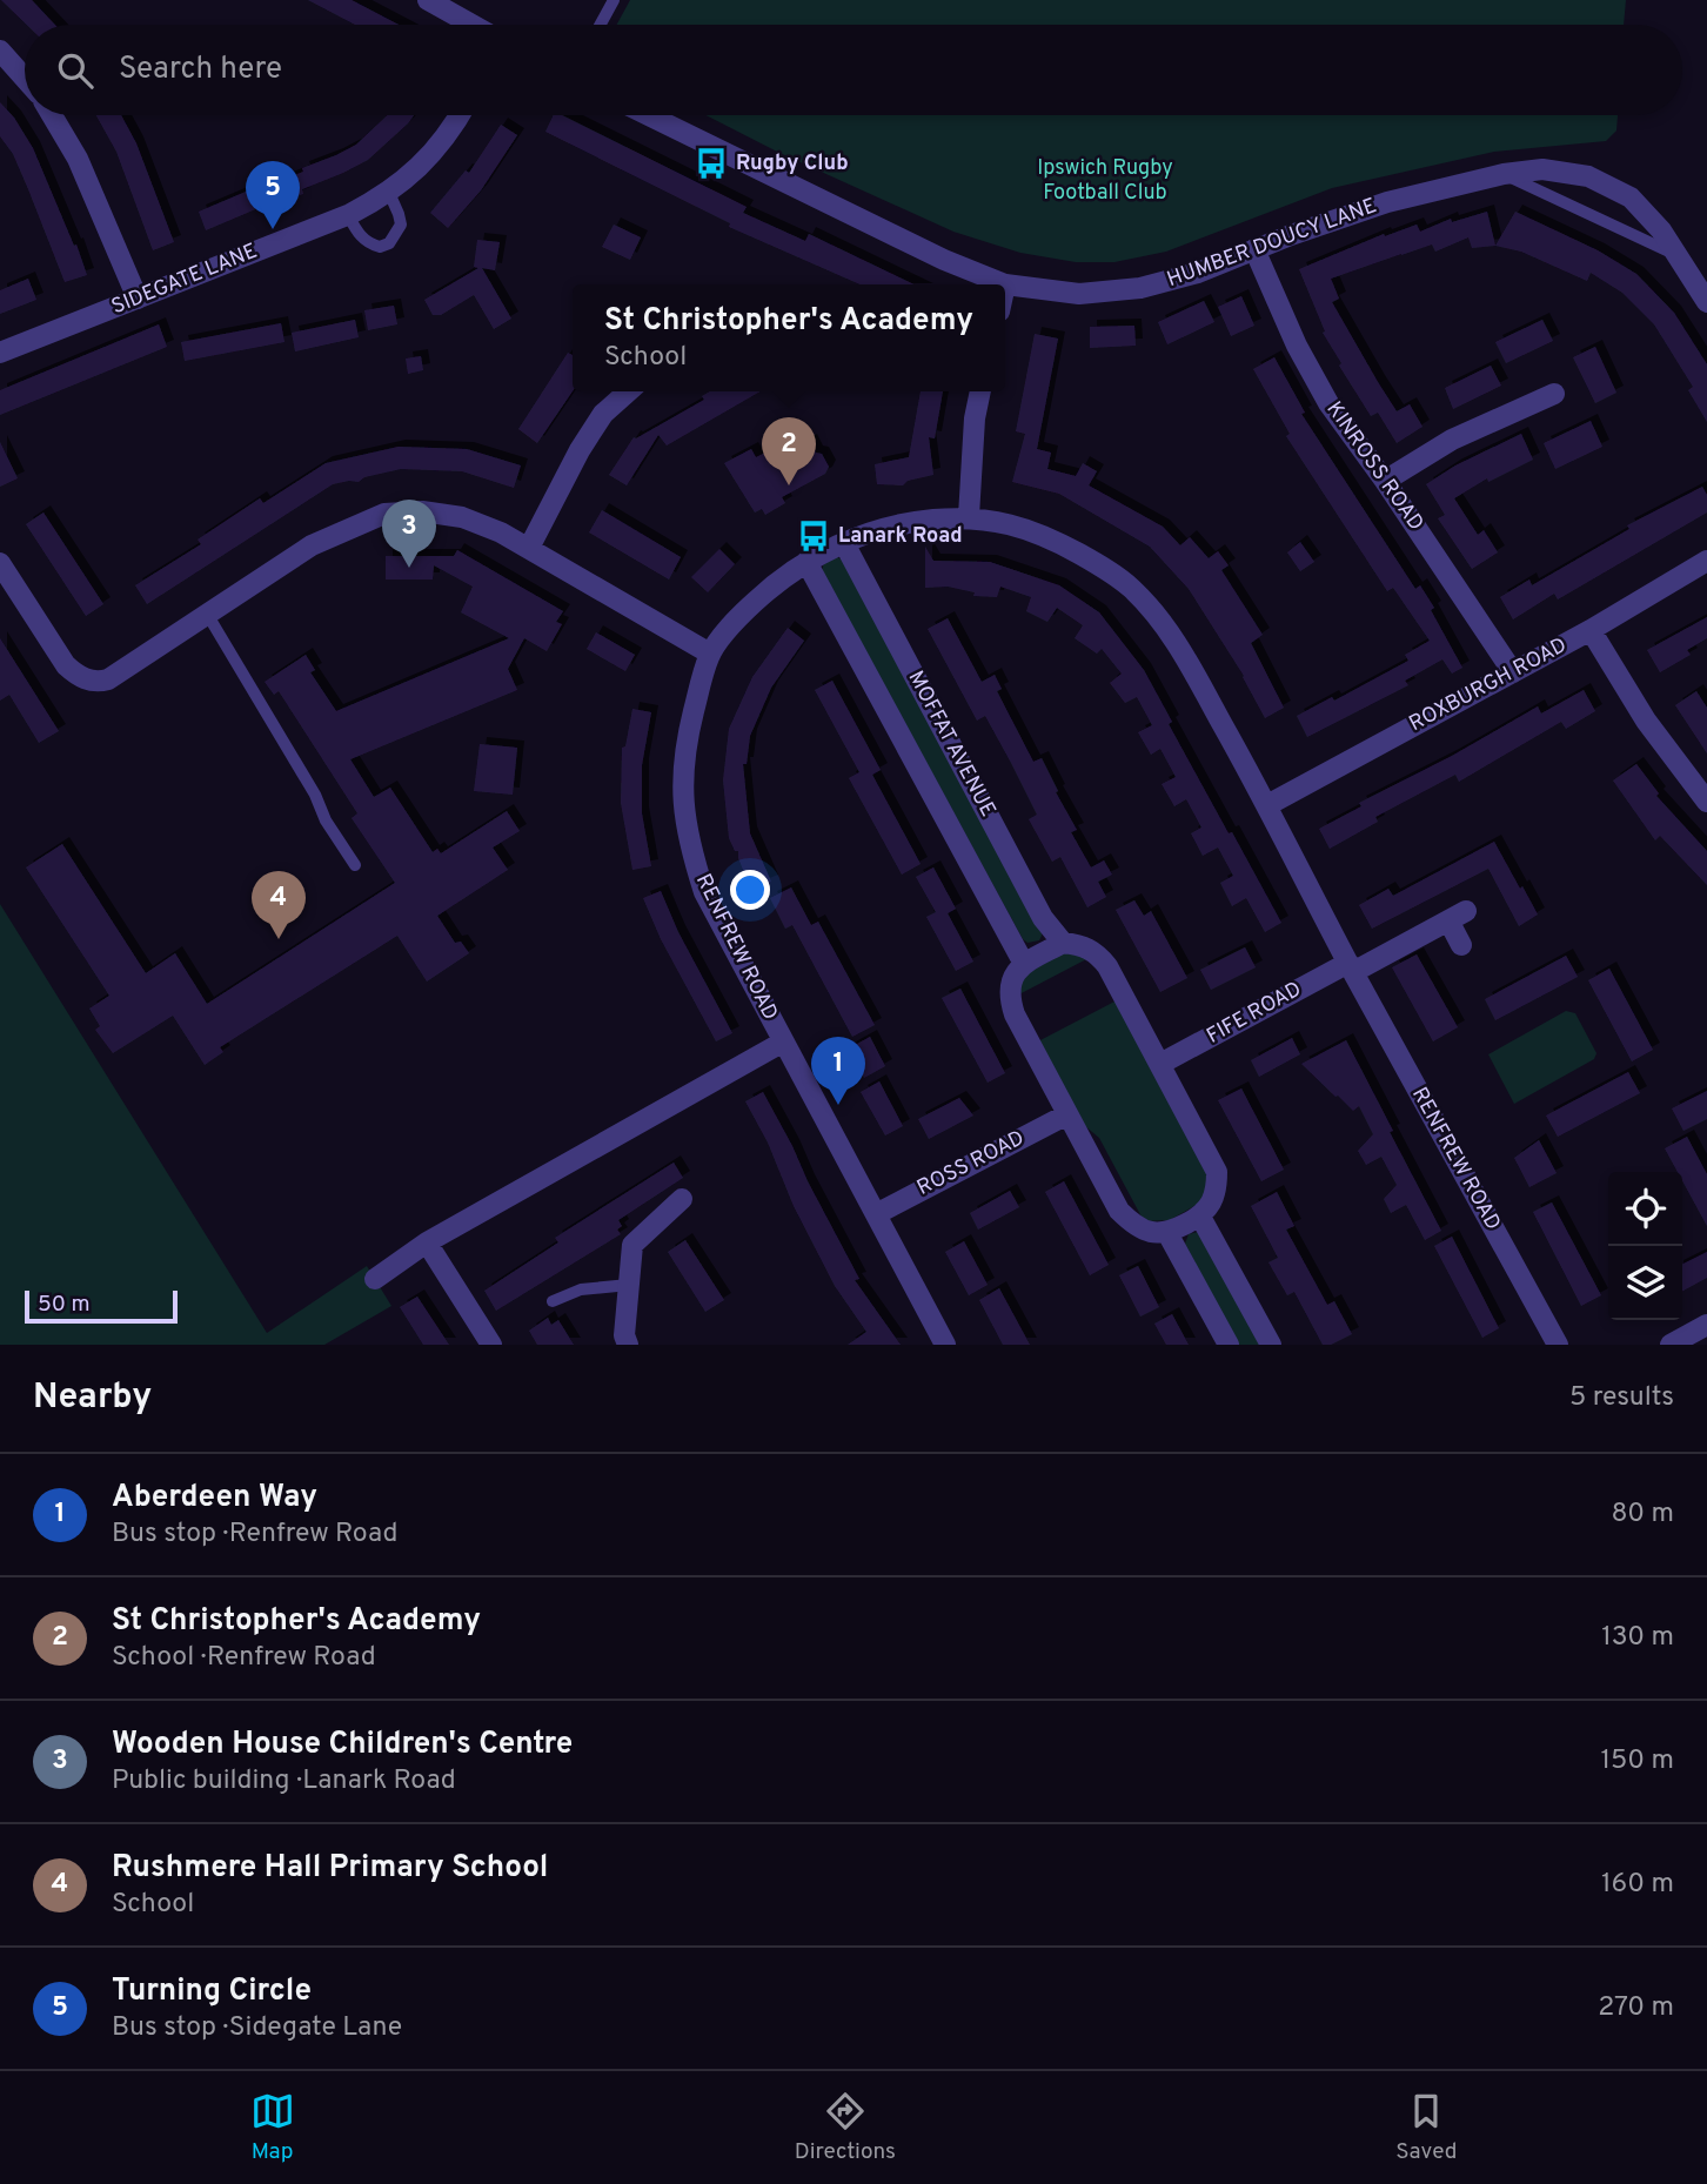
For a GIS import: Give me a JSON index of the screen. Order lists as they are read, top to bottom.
{
  "streets": {
    "street": [
      "HUMBER DOUCY LANE",
      "SIDEGATE LANE",
      "KINROSS ROAD",
      "ROXBURGH ROAD",
      "MOFFAT AVENUE",
      "RENFREW ROAD",
      "FIFE ROAD",
      "ROSS ROAD"
    ]
  },
  "crossings": [
    ["HUMBER DOUCY LANE", "KINROSS ROAD"],
    ["KINROSS ROAD", "ROXBURGH ROAD"],
    ["ROXBURGH ROAD", "RENFREW ROAD"],
    ["MOFFAT AVENUE", "RENFREW ROAD"],
    ["RENFREW ROAD", "FIFE ROAD"],
    ["RENFREW ROAD", "ROSS ROAD"]
  ],
  "parks": ["Ipswich Rugby Football Club"],
  "places": {
    "bus stop": ["Rugby Club", "Lanark Road"]
  },
  "scale_bar": "50 m",
  "page": {
    "search": "Search here",
    "pins": [
      "5",
      "2",
      "3",
      "4",
      "1"
    ],
    "popup": ["St Christopher's Academy", "School"],
    "scale": "50 m",
    "heading": ["Nearby", "5 results"],
    "list": [
      {
        "mark": "1",
        "name": "Aberdeen Way",
        "note": "Bus stop · Renfrew Road",
        "value": "80 m"
      },
      {
        "mark": "2",
        "name": "St Christopher's Academy",
        "note": "School · Renfrew Road",
        "value": "130 m"
      },
      {
        "mark": "3",
        "name": "Wooden House Children's Centre",
        "note": "Public building · Lanark Road",
        "value": "150 m"
      },
      {
        "mark": "4",
        "name": "Rushmere Hall Primary School",
        "note": "School",
        "value": "160 m"
      },
      {
        "mark": "5",
        "name": "Turning Circle",
        "note": "Bus stop · Sidegate Lane",
        "value": "270 m"
      }
    ],
    "nav": ["Map", "Directions", "Saved"]
  }
}
